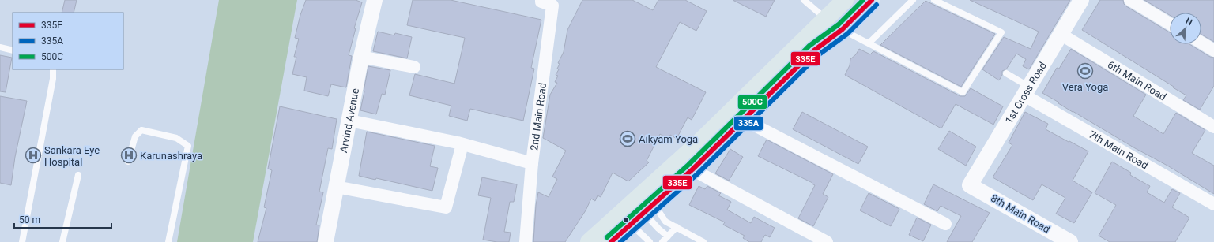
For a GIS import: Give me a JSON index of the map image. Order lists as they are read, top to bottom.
{
  "streets": {
    "street": [
      "6th Main Road",
      "1st Cross Road",
      "2nd Main Road",
      "Arvind Avenue",
      "7th Main Road",
      "8th Main Road"
    ]
  },
  "crossings": [
    ["6th Main Road", "1st Cross Road"],
    ["1st Cross Road", "7th Main Road"],
    ["1st Cross Road", "8th Main Road"]
  ],
  "places": {
    "sports": ["Vera Yoga", "Aikyam Yoga"],
    "hospital": ["Sankara Eye Hospital", "Karunashraya"]
  },
  "lines": ["transit line 335E", "transit line 500C", "transit line 335A"],
  "legend": ["335E", "335A", "500C"],
  "scale_bar": "50 m",
  "north": "top right"
}
